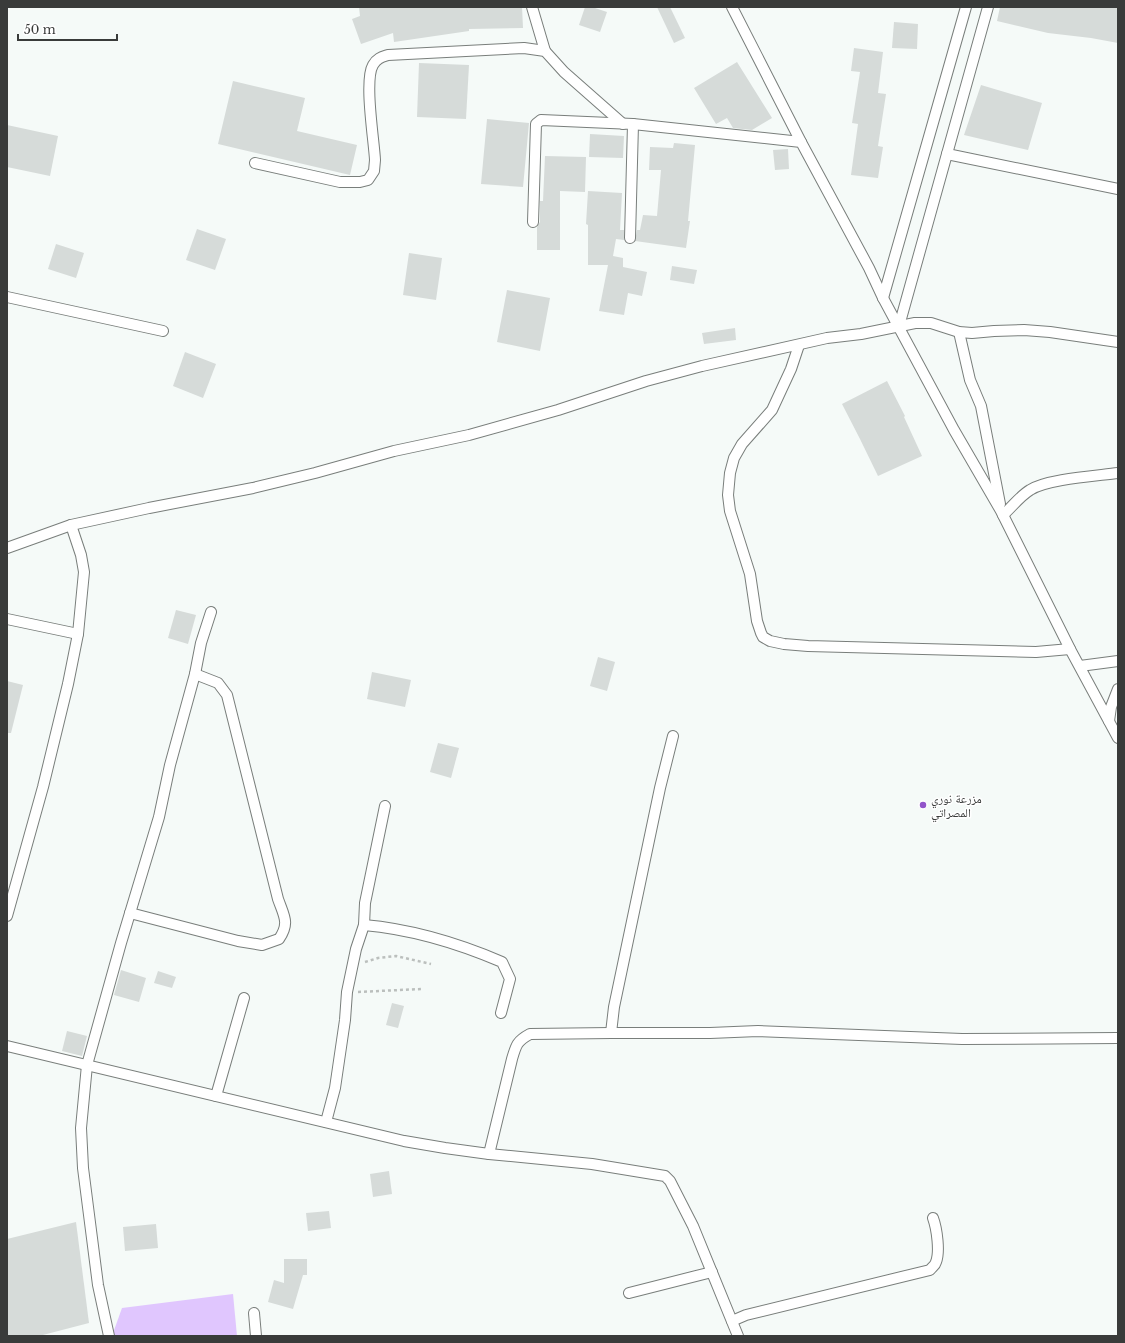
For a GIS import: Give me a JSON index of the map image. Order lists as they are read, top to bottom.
{
  "places": ["مزرعة نوري المصراتي"],
  "scale_bar": "50 m"
}
